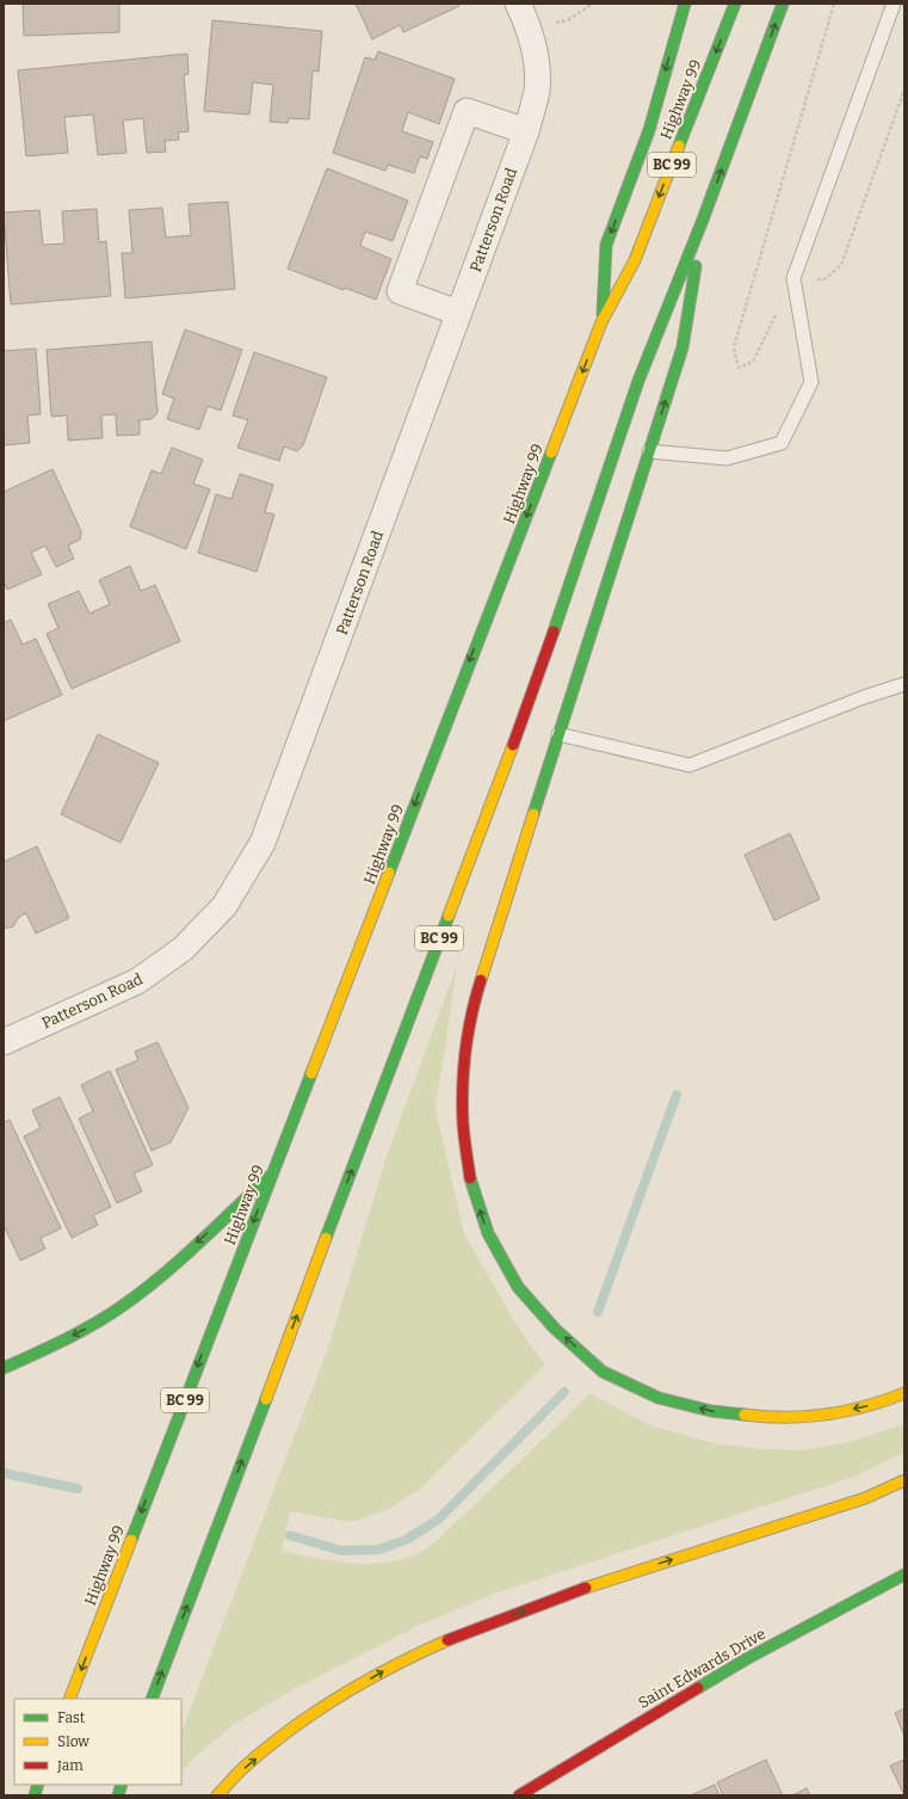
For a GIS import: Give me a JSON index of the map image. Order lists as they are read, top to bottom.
{
  "streets": {
    "main road": ["Highway 99", "BC 99", "Saint Edwards Drive"],
    "street": ["Patterson Road"]
  },
  "legend": ["Fast", "Slow", "Jam"]
}
